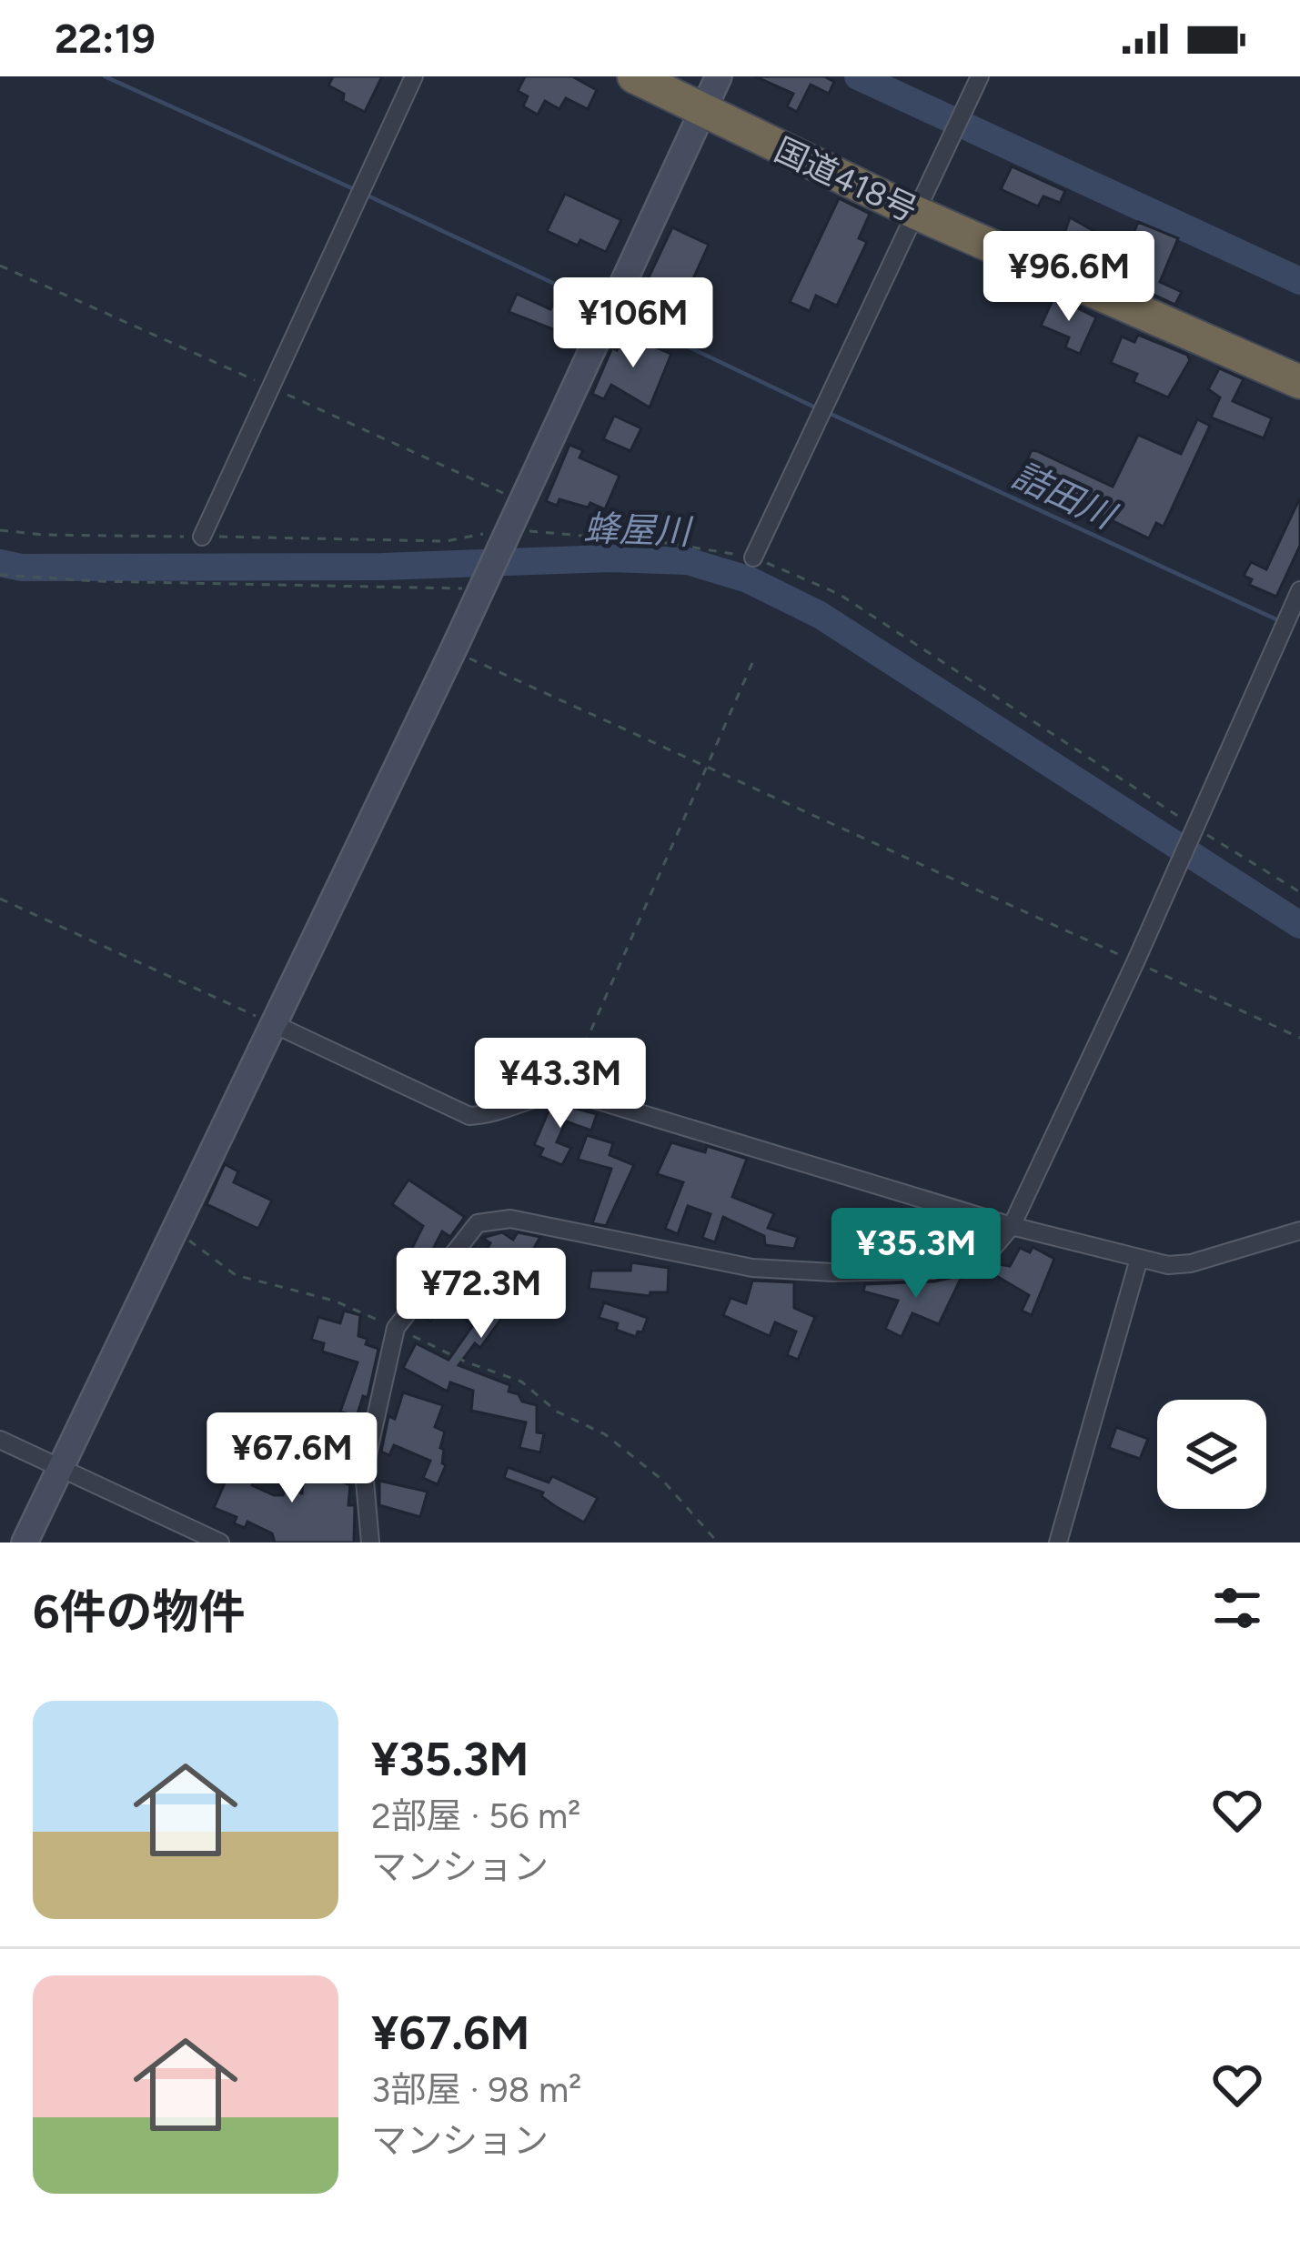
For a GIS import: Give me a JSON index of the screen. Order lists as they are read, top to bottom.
{
  "streets": {
    "highway": ["国道418号"]
  },
  "water": ["詰田川", "蜂屋川"],
  "page": {
    "status": "22:19",
    "price": [
      "¥96.6M",
      "¥106M",
      "¥43.3M",
      "¥35.3M",
      "¥72.3M",
      "¥67.6M"
    ],
    "heading": "6件の物件",
    "list": [
      {
        "name": "¥35.3M",
        "note": "2部屋 · 56 m² · マンション"
      },
      {
        "name": "¥67.6M",
        "note": "3部屋 · 98 m² · マンション"
      }
    ]
  }
}
